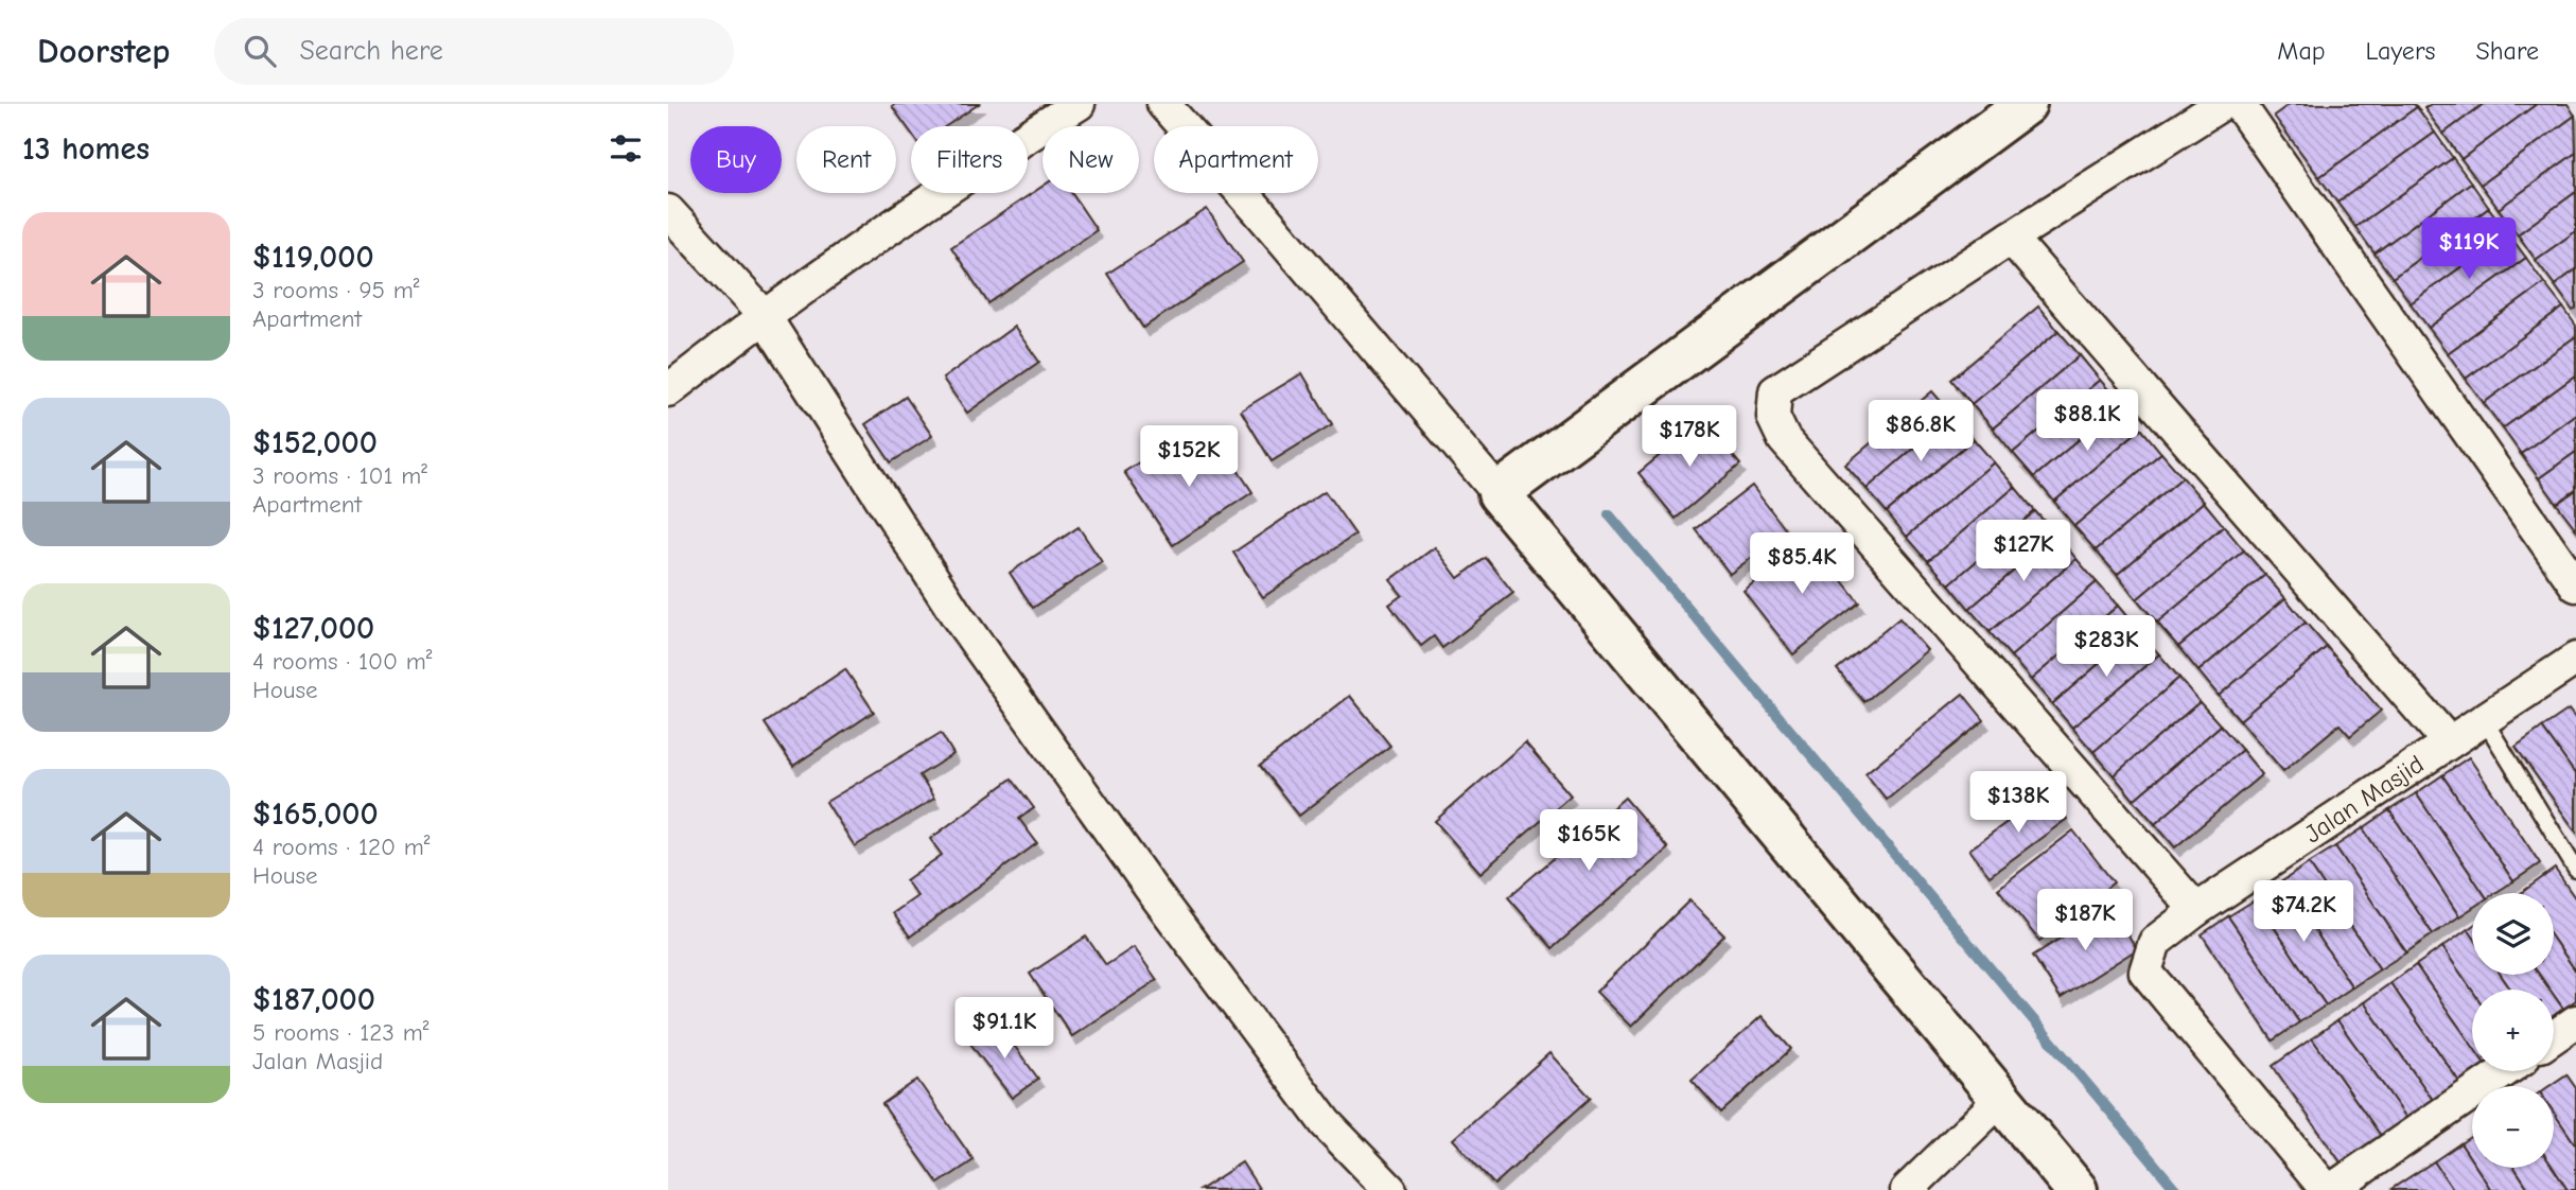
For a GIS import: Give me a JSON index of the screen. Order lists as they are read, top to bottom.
{
  "streets": {
    "street": ["Jalan Masjid"]
  },
  "page": {
    "header": "Doorstep",
    "search": "Search here",
    "nav": ["Map", "Layers", "Share"],
    "heading": "13 homes",
    "chip": [
      "Buy",
      "Rent",
      "Filters",
      "New",
      "Apartment"
    ],
    "list": [
      {
        "name": "$119,000",
        "note": "3 rooms · 95 m² · Apartment"
      },
      {
        "name": "$152,000",
        "note": "3 rooms · 101 m² · Apartment"
      },
      {
        "name": "$127,000",
        "note": "4 rooms · 100 m² · House"
      },
      {
        "name": "$165,000",
        "note": "4 rooms · 120 m² · House"
      },
      {
        "name": "$187,000",
        "note": "5 rooms · 123 m² · Jalan Masjid"
      }
    ],
    "price": [
      "$119K",
      "$88.1K",
      "$86.8K",
      "$178K",
      "$152K",
      "$127K",
      "$85.4K",
      "$283K",
      "$138K",
      "$165K",
      "$74.2K",
      "$187K",
      "$91.1K"
    ],
    "map_buttons": ["+", "−"]
  }
}
